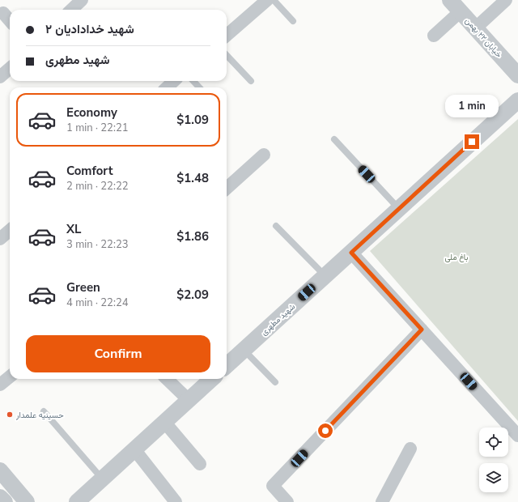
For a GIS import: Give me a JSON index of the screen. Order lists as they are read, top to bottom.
{
  "streets": {
    "street": ["خیابان ۲۲ بهمن", "شهید مطهری"]
  },
  "parks": ["باغ ملی"],
  "places": ["حسینیه علمدار"],
  "page": {
    "banner": ["شهید خدادادیان ۲", "شهید مطهری"],
    "list": [
      {
        "name": "Economy",
        "note": "1 min · 22:21",
        "value": "$1.09"
      },
      {
        "name": "Comfort",
        "note": "2 min · 22:22",
        "value": "$1.48"
      },
      {
        "name": "XL",
        "note": "3 min · 22:23",
        "value": "$1.86"
      },
      {
        "name": "Green",
        "note": "4 min · 22:24",
        "value": "$2.09"
      }
    ],
    "bubble": "1 min",
    "buttons": "Confirm"
  }
}
